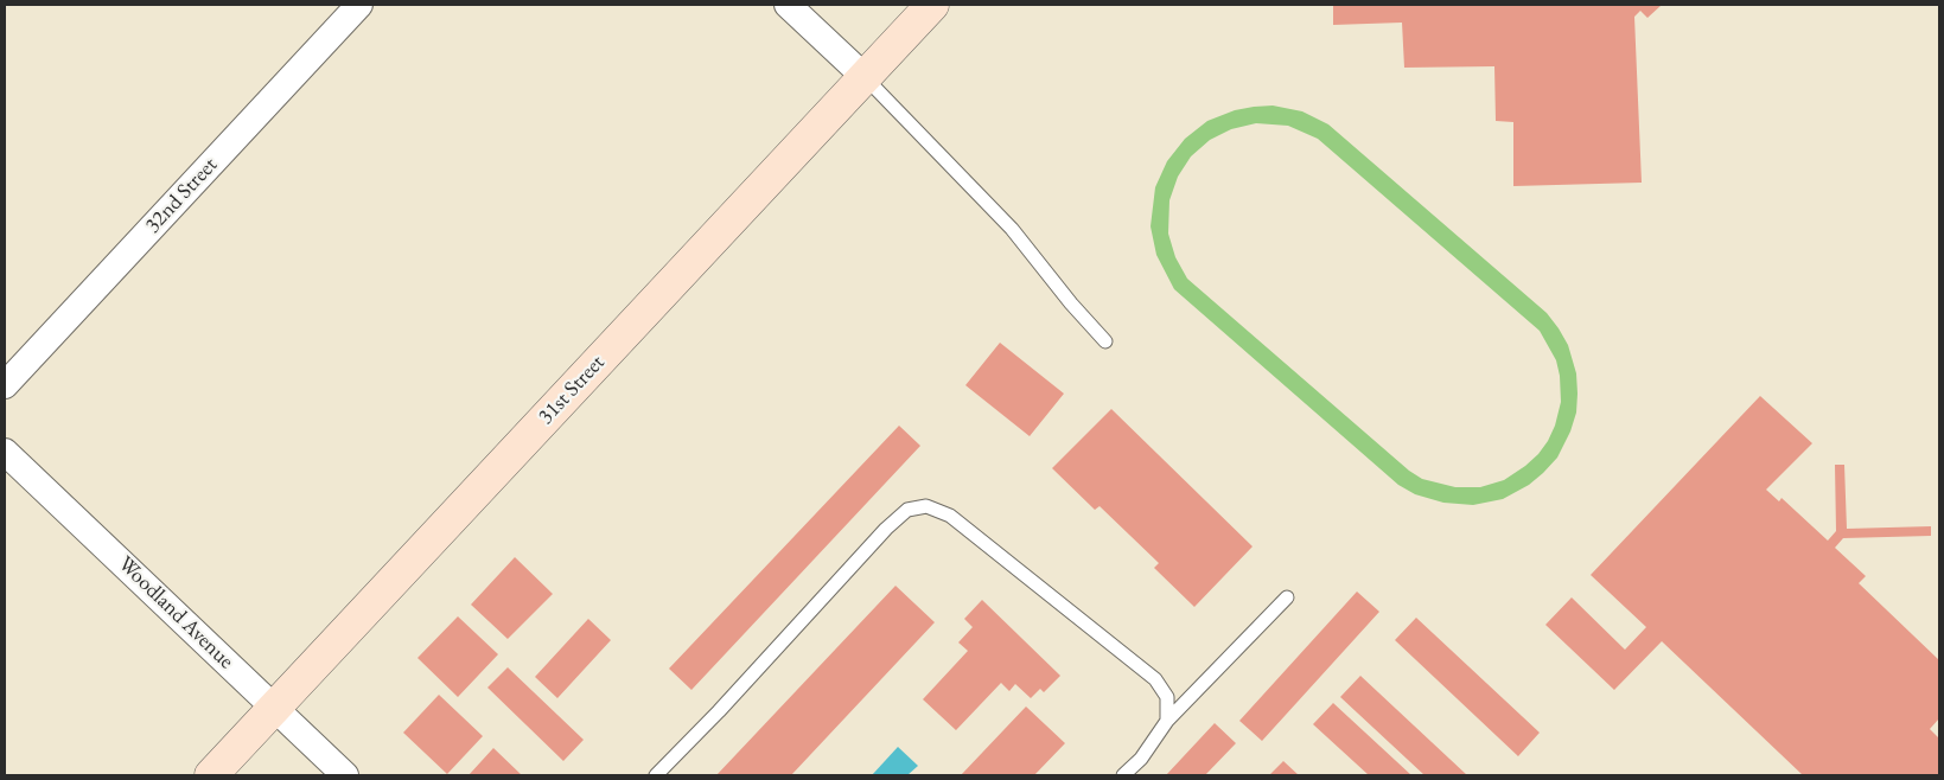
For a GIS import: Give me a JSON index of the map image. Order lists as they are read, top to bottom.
{
  "streets": {
    "main road": ["31st Street"],
    "street": ["32nd Street", "Woodland Avenue"]
  },
  "crossings": [
    ["31st Street", "Woodland Avenue"]
  ]
}
